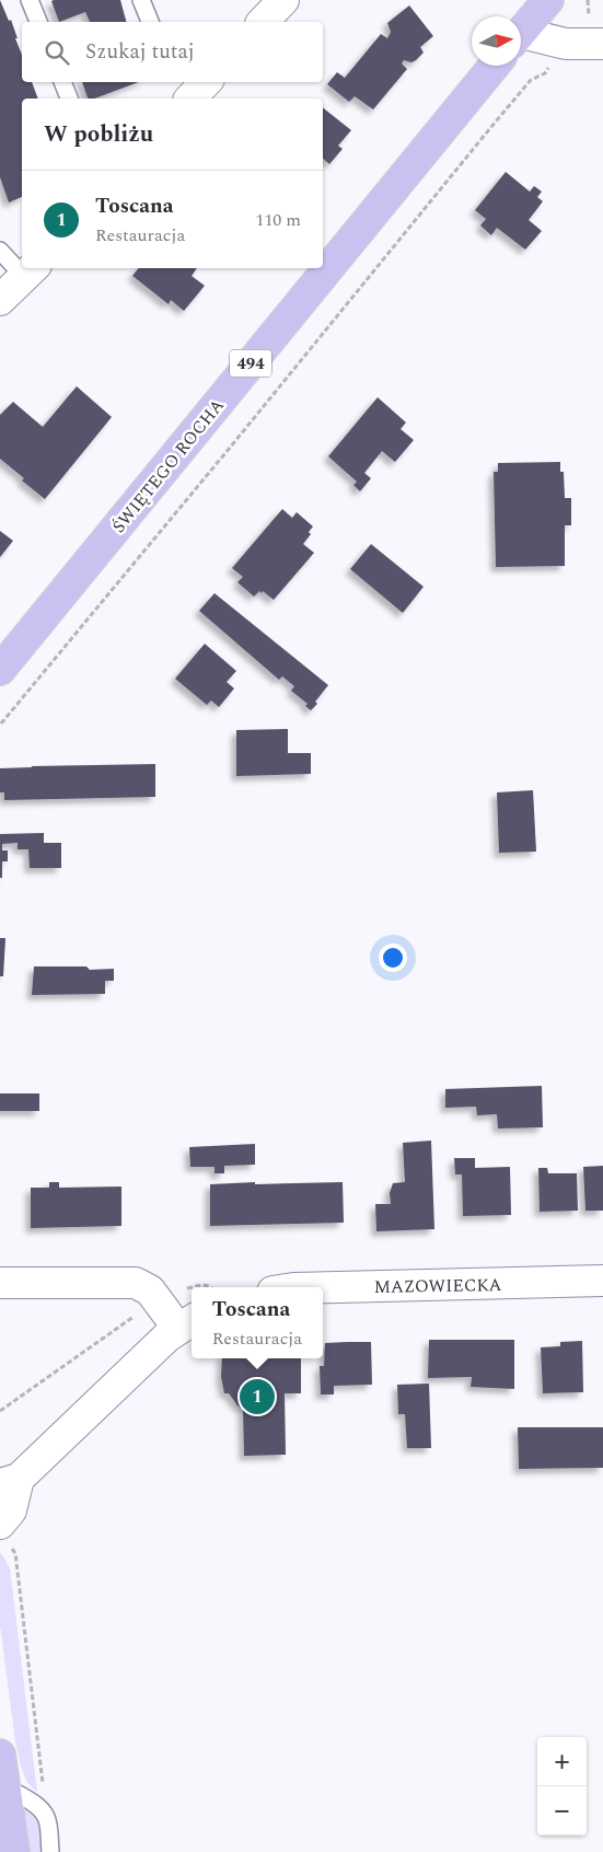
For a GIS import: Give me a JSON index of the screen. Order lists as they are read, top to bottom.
{
  "streets": {
    "main road": ["494", "ŚWIĘTEGO ROCHA"],
    "street": ["MAZOWIECKA"]
  },
  "north": "right",
  "page": {
    "search": "Szukaj tutaj",
    "heading": "W pobliżu",
    "list": [
      {
        "mark": "1",
        "name": "Toscana",
        "note": "Restauracja",
        "value": "110 m"
      }
    ],
    "popup": ["Toscana", "Restauracja"],
    "pins": "1",
    "map_buttons": ["+", "−"]
  }
}
